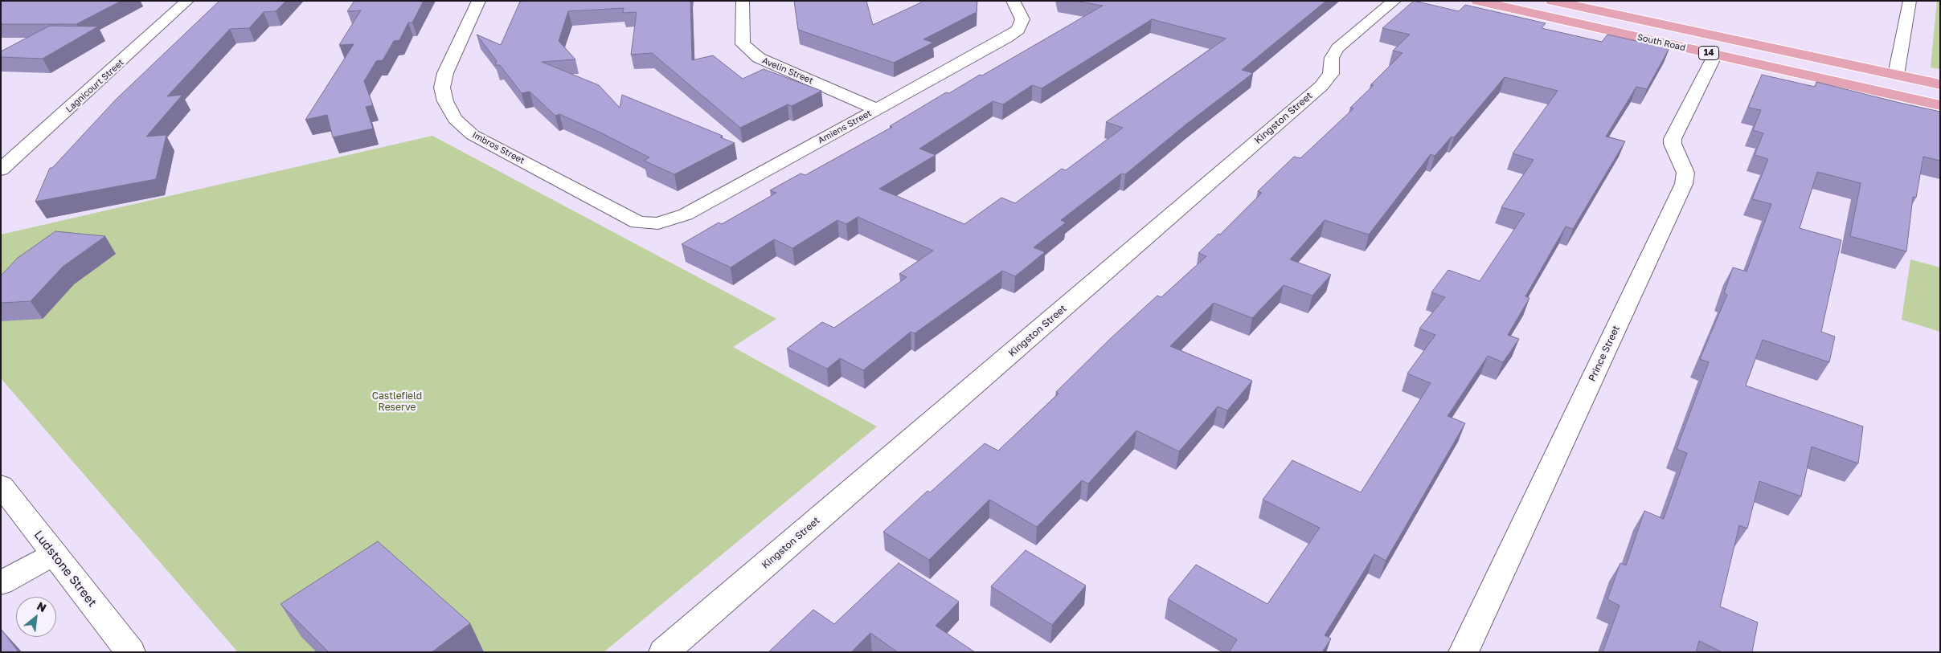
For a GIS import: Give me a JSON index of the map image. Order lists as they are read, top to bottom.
{
  "streets": {
    "main road": ["South Road", "14"],
    "street": [
      "Avelin Street",
      "Lagnicourt Street",
      "Kingston Street",
      "Amiens Street",
      "Imbros Street",
      "Prince Street",
      "Ludstone Street"
    ]
  },
  "crossings": [
    ["South Road", "Prince Street"],
    ["Avelin Street", "Amiens Street"],
    ["Amiens Street", "Imbros Street"]
  ],
  "parks": ["Castlefield Reserve"],
  "north": "top right"
}
